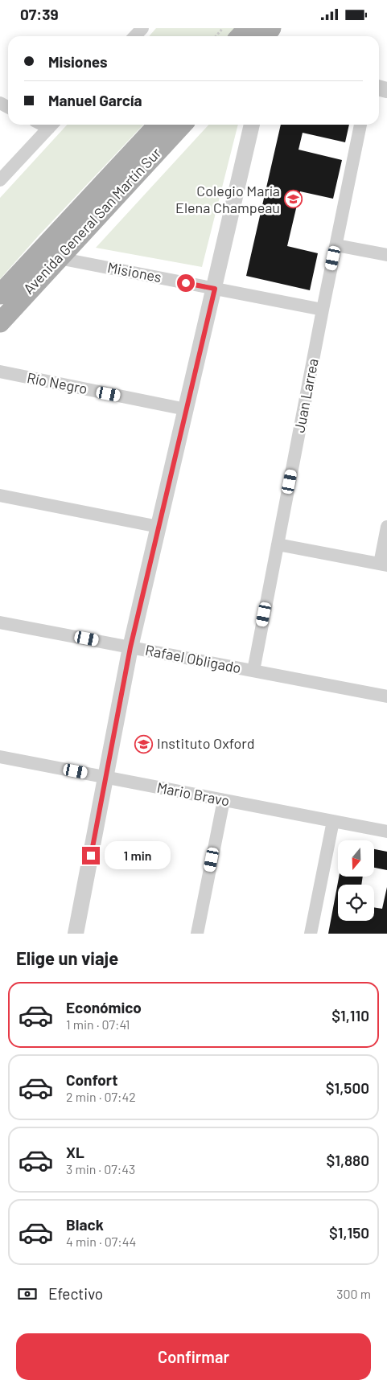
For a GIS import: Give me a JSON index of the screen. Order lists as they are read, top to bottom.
{
  "streets": {
    "main road": ["Avenida General San Martín Sur"],
    "street": [
      "Misiones",
      "Río Negro",
      "Juan Larrea",
      "Rafael Obligado",
      "Mario Bravo"
    ]
  },
  "crossings": [
    ["Avenida General San Martín Sur", "Misiones"],
    ["Misiones", "Juan Larrea"],
    ["Juan Larrea", "Rafael Obligado"]
  ],
  "places": {
    "school or university": ["Colegio María Elena Champeau", "Instituto Oxford"]
  },
  "north": "bottom",
  "page": {
    "status": "07:39",
    "banner": ["Misiones", "Manuel García"],
    "bubble": "1 min",
    "heading": "Elige un viaje",
    "list": [
      {
        "name": "Económico",
        "note": "1 min · 07:41",
        "value": "$1,110"
      },
      {
        "name": "Confort",
        "note": "2 min · 07:42",
        "value": "$1,500"
      },
      {
        "name": "XL",
        "note": "3 min · 07:43",
        "value": "$1,880"
      },
      {
        "name": "Black",
        "note": "4 min · 07:44",
        "value": "$1,150"
      }
    ],
    "pay": ["Efectivo", "300 m"],
    "buttons": "Confirmar"
  }
}
